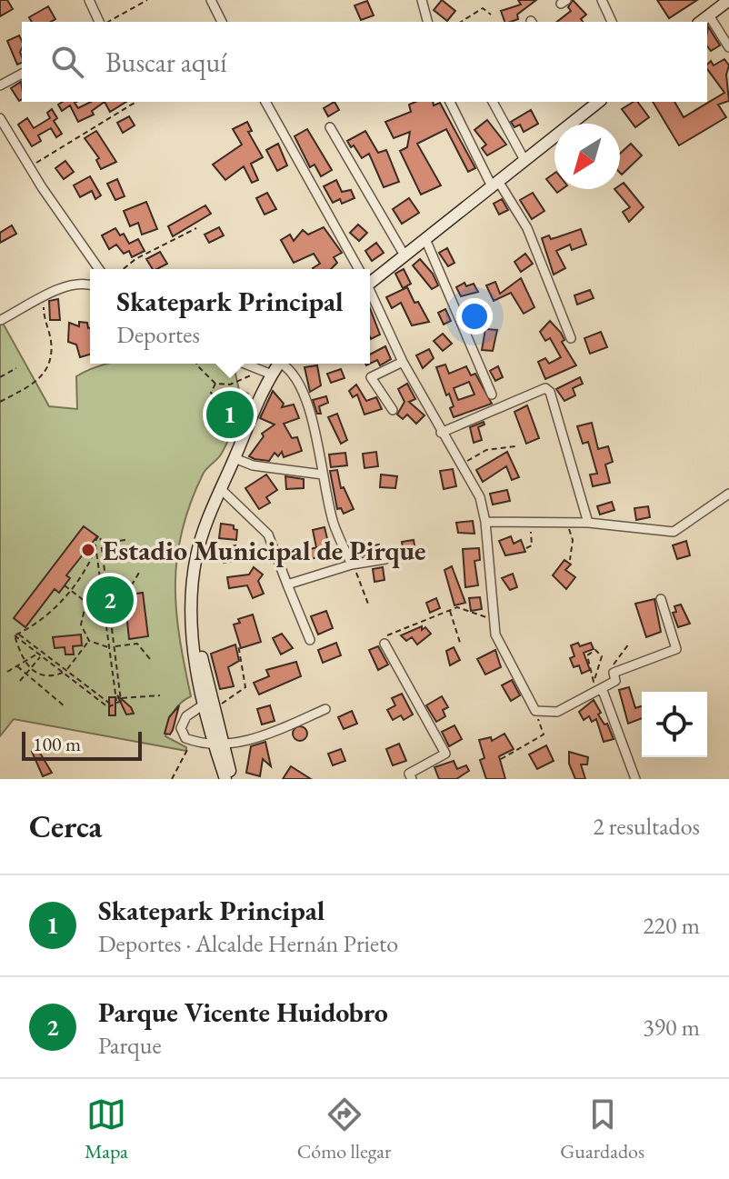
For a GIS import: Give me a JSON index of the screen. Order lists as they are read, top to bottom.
{
  "places": ["Estadio Municipal de Pirque"],
  "scale_bar": "100 m",
  "north": "bottom left",
  "page": {
    "search": "Buscar aquí",
    "popup": ["Skatepark Principal", "Deportes"],
    "pins": ["1", "2"],
    "scale": "100 m",
    "heading": ["Cerca", "2 resultados"],
    "list": [
      {
        "mark": "1",
        "name": "Skatepark Principal",
        "note": "Deportes · Alcalde Hernán Prieto",
        "value": "220 m"
      },
      {
        "mark": "2",
        "name": "Parque Vicente Huidobro",
        "note": "Parque",
        "value": "390 m"
      }
    ],
    "nav": ["Mapa", "Cómo llegar", "Guardados"]
  }
}
